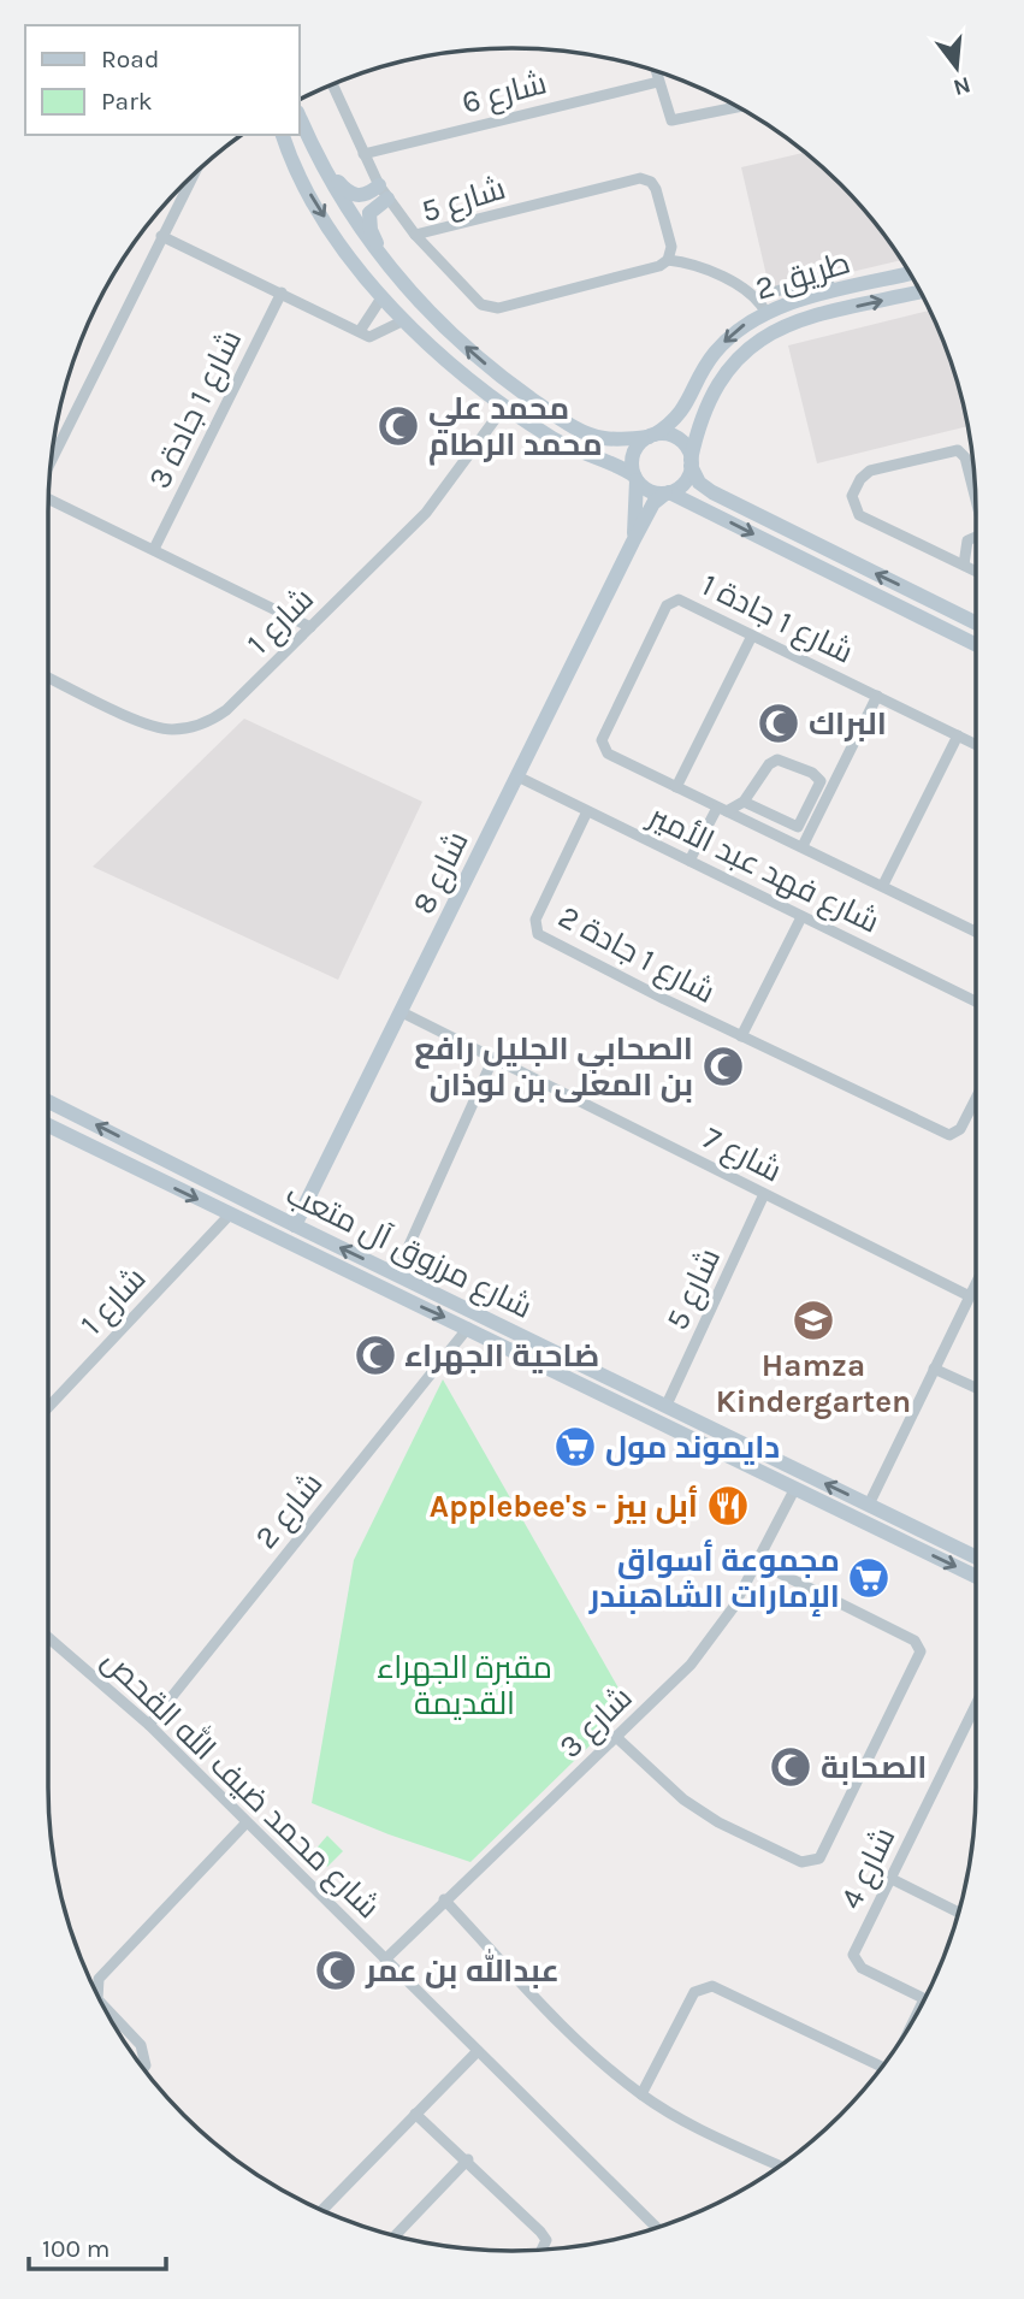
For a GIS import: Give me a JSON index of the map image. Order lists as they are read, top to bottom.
{
  "streets": {
    "main road": ["طريق 2", "شارع 8", "شارع مرزوق آل متعب"],
    "street": [
      "شارع 6",
      "شارع 5",
      "شارع 1 جادة 3",
      "شارع 1 جادة 1",
      "شارع 1",
      "شارع فهد عبد الأمير",
      "شارع 1 جادة 2",
      "شارع 7",
      "شارع 2",
      "شارع 3",
      "شارع محمد ضيف الله القحص",
      "شارع 4"
    ]
  },
  "crossings": [
    ["شارع 5", "شارع 7"],
    ["شارع 5", "شارع مرزوق آل متعب"],
    ["طريق 2", "شارع 8"],
    ["شارع 1", "شارع مرزوق آل متعب"],
    ["شارع فهد عبد الأمير", "شارع 8"],
    ["شارع فهد عبد الأمير", "شارع 1 جادة 2"],
    ["شارع 8", "شارع 7"],
    ["شارع 8", "شارع مرزوق آل متعب"],
    ["شارع مرزوق آل متعب", "شارع 2"],
    ["شارع مرزوق آل متعب", "شارع 3"],
    ["شارع 2", "شارع محمد ضيف الله القحص"],
    ["شارع 3", "شارع محمد ضيف الله القحص"]
  ],
  "parks": ["مقبرة الجهراء القديمة"],
  "places": {
    "mosque": [
      "محمد علي محمد الرطام",
      "البراك",
      "الصحابي الجليل رافع بن المعلى بن لوذان",
      "ضاحية الجهراء",
      "الصحابة",
      "عبدالله بن عمر"
    ],
    "school or university": ["Hamza Kindergarten"],
    "supermarket": ["دايموند مول", "مجموعة أسواق الإمارات الشاهبندر"],
    "restaurant": ["Applebee's - أبل بيز"]
  },
  "legend": ["Road", "Park"],
  "scale_bar": "100 m",
  "north": "bottom"
}
